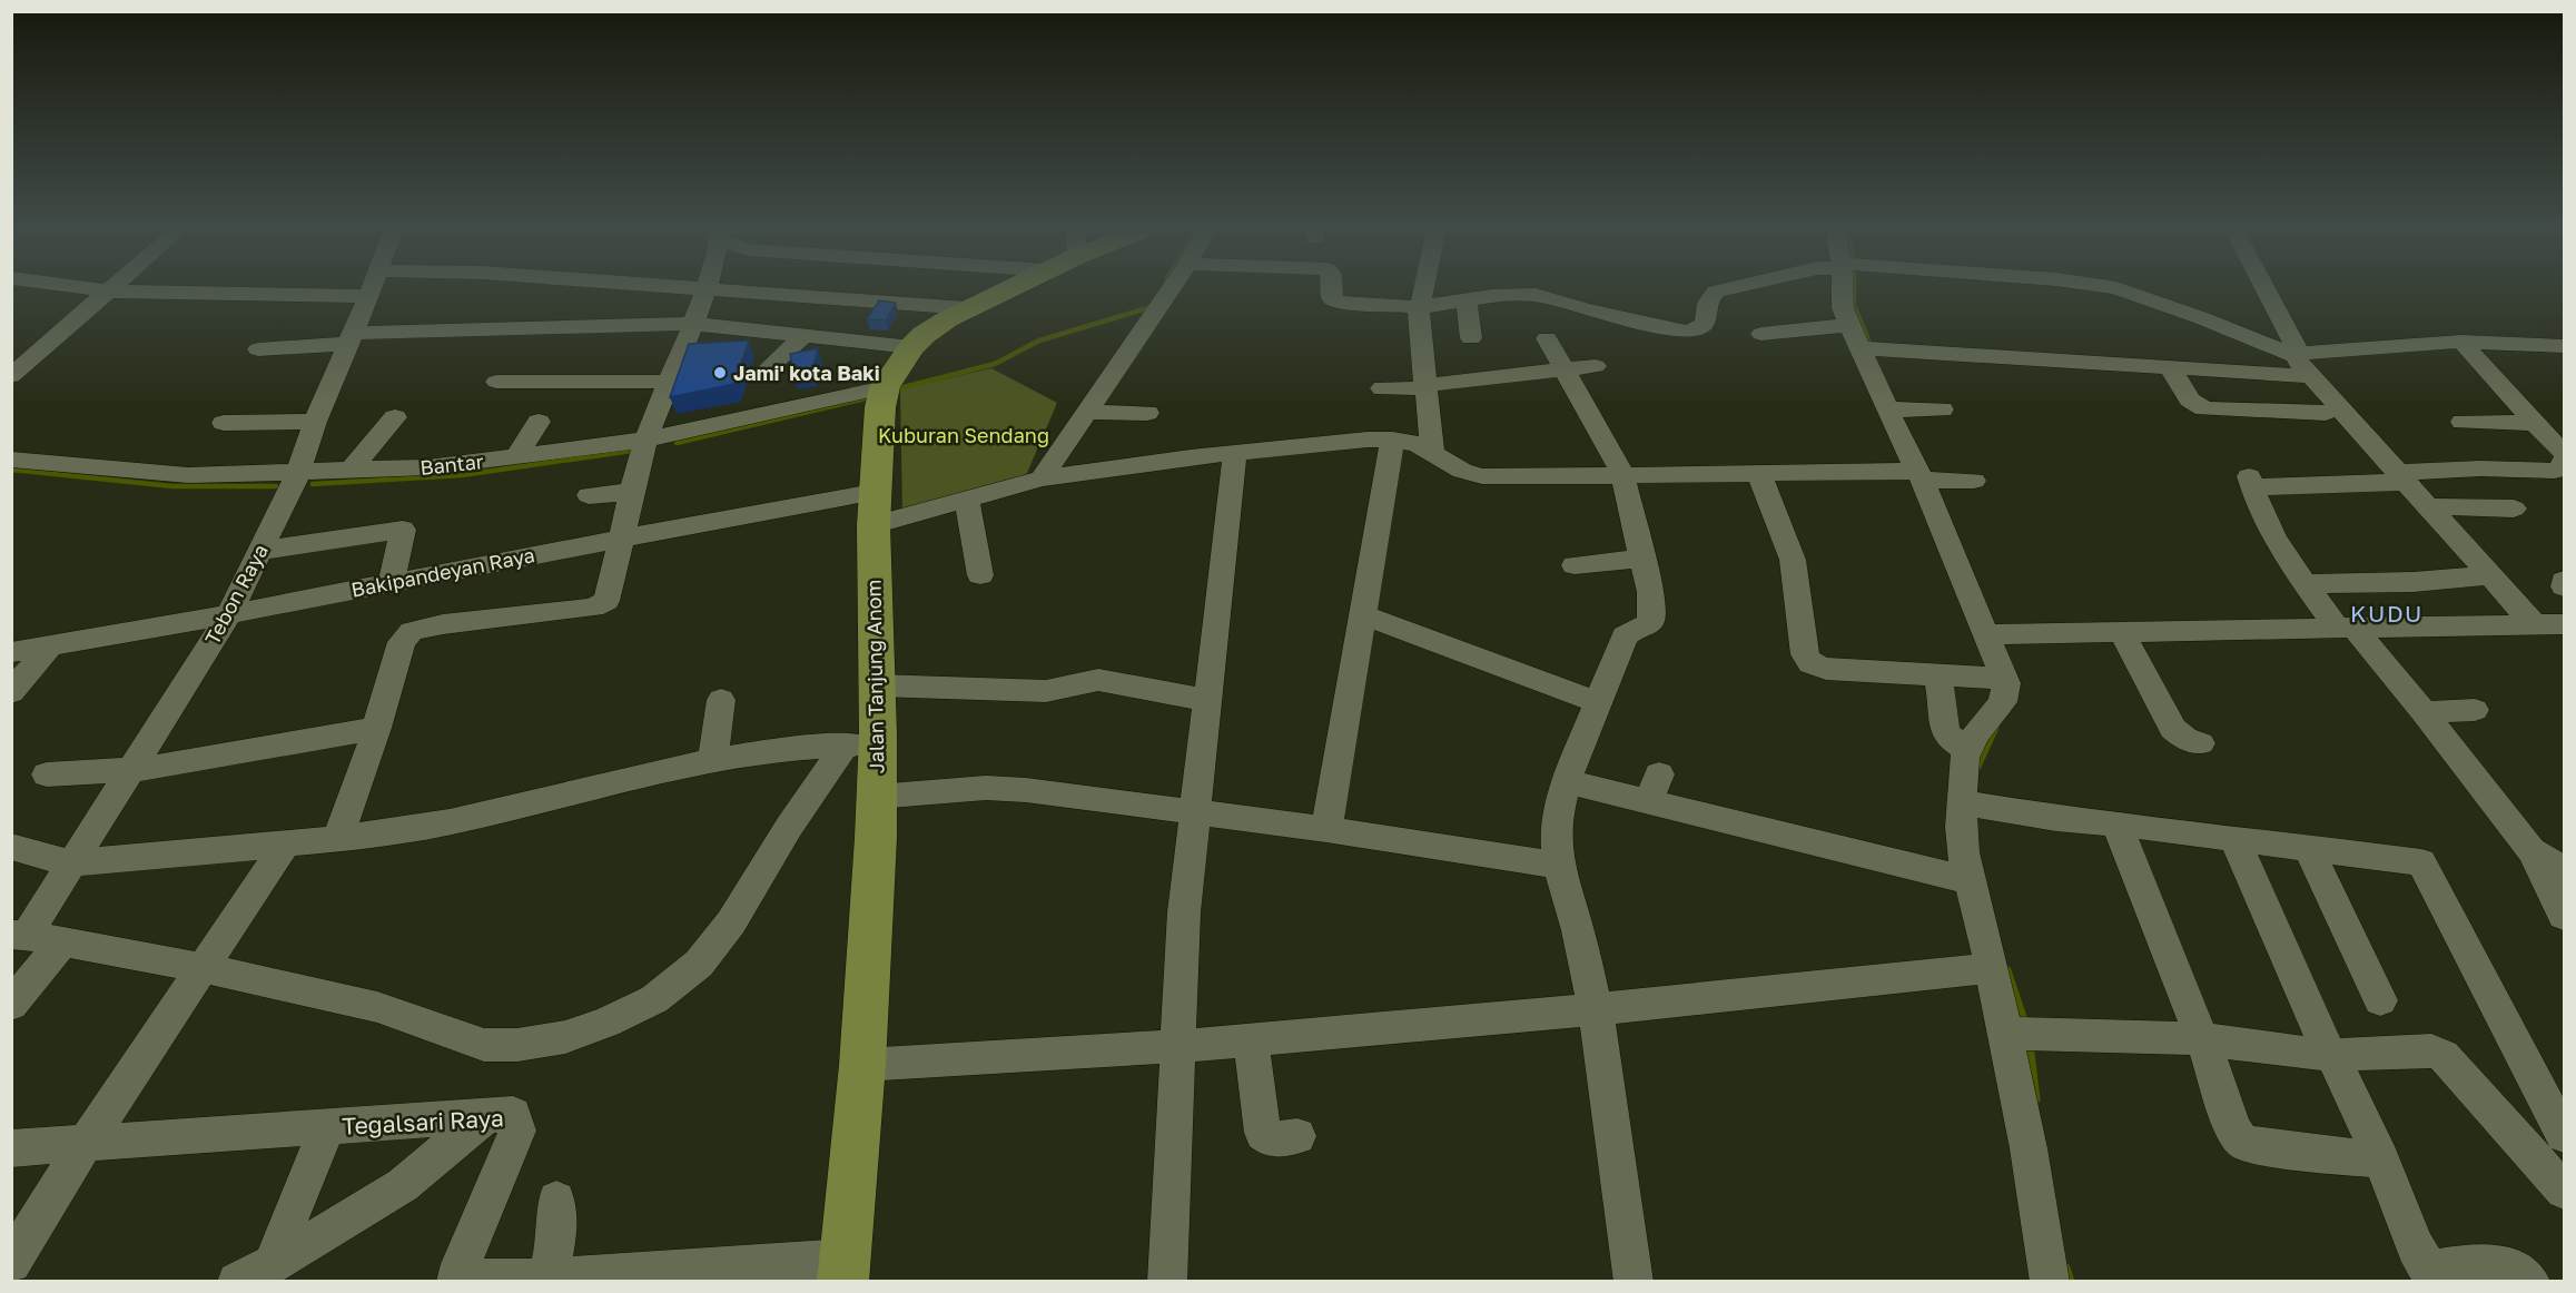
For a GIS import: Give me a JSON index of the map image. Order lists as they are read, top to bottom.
{
  "streets": {
    "main road": ["Jalan Tanjung Anom"],
    "street": [
      "Bantar",
      "Bakipandeyan Raya",
      "Tebon Raya",
      "Tegalsari Raya"
    ]
  },
  "crossings": [
    ["Bantar", "Tebon Raya"],
    ["Bantar", "Jalan Tanjung Anom"],
    ["Bakipandeyan Raya", "Tebon Raya"],
    ["Bakipandeyan Raya", "Jalan Tanjung Anom"],
    ["Jalan Tanjung Anom", "Tegalsari Raya"]
  ],
  "districts": ["KUDU"],
  "parks": ["Kuburan Sendang"],
  "places": ["Jami' kota Baki"]
}
